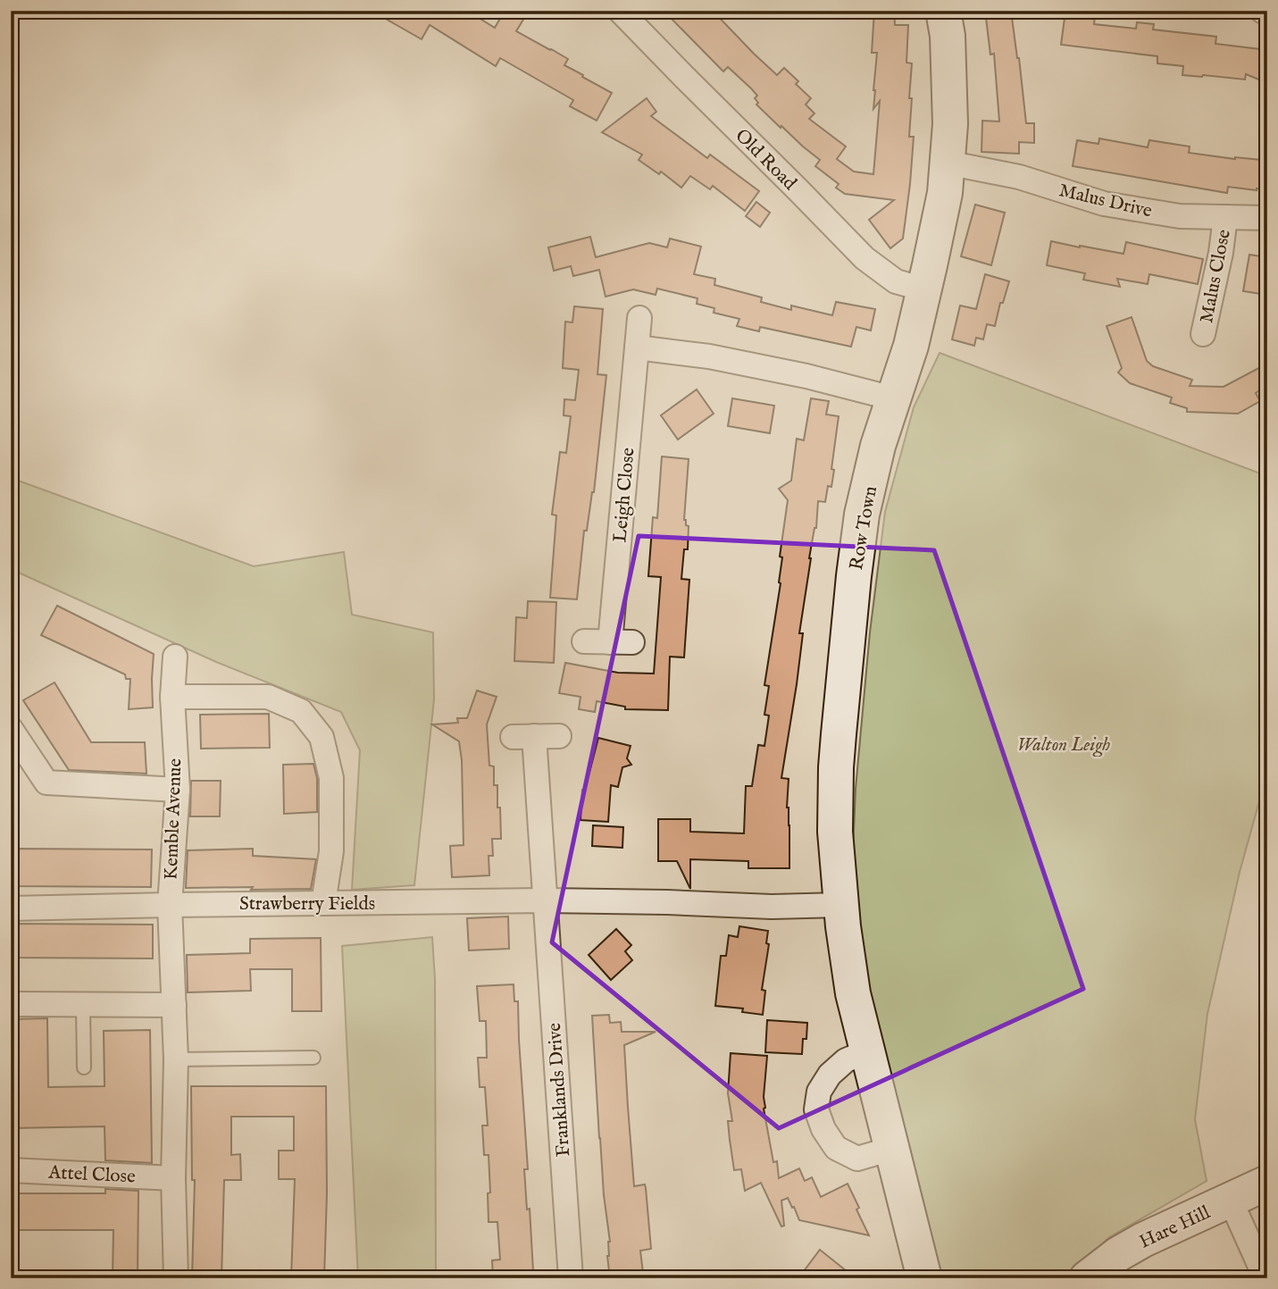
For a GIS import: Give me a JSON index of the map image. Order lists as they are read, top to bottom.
{
  "streets": {
    "street": [
      "Old Road",
      "Malus Drive",
      "Malus Close",
      "Leigh Close",
      "Row Town",
      "Kemble Avenue",
      "Strawberry Fields",
      "Franklands Drive",
      "Attel Close",
      "Hare Hill"
    ]
  },
  "crossings": [
    ["Old Road", "Row Town"],
    ["Malus Drive", "Malus Close"],
    ["Malus Drive", "Row Town"],
    ["Kemble Avenue", "Strawberry Fields"],
    ["Strawberry Fields", "Franklands Drive"]
  ],
  "parks": ["Walton Leigh"]
}
